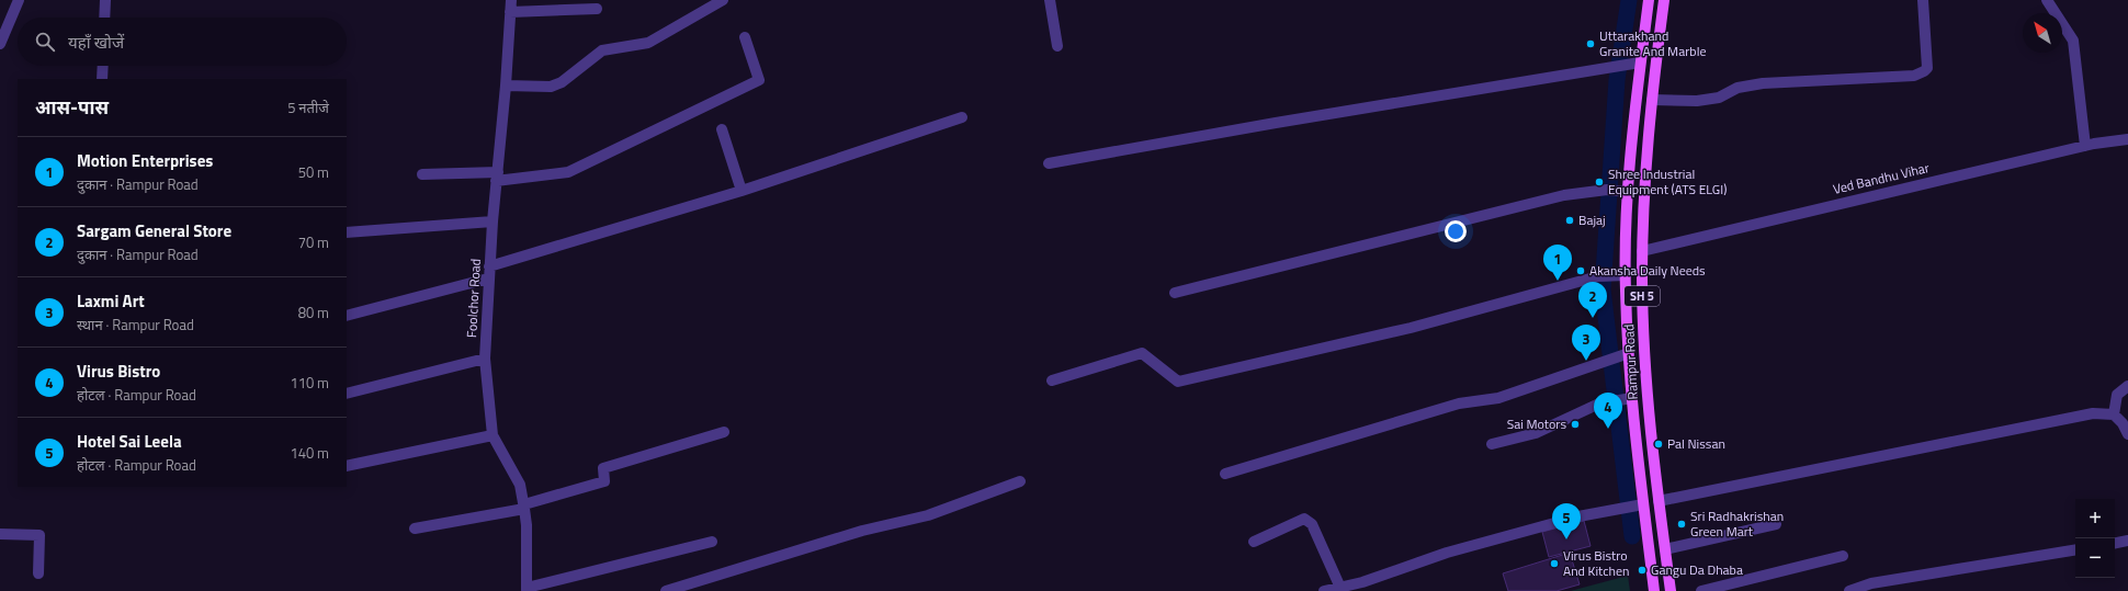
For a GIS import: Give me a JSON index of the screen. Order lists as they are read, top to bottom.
{
  "streets": {
    "main road": ["SH 5", "Rampur Road"],
    "street": ["Ved Bandhu Vihar", "Foolchor Road"]
  },
  "crossings": [
    ["Ved Bandhu Vihar", "Rampur Road"]
  ],
  "places": [
    "Uttarakhand Granite And Marble",
    "Shree Industrial Equipment (ATS ELGI)",
    "Bajaj",
    "Akansha Daily Needs",
    "Sai Motors",
    "Pal Nissan",
    "Sri Radhakrishan Green Mart",
    "Virus Bistro And Kitchen",
    "Gangu Da Dhaba"
  ],
  "north": "top left",
  "page": {
    "search": "यहाँ खोजें",
    "heading": ["आस-पास", "5 नतीजे"],
    "list": [
      {
        "mark": "1",
        "name": "Motion Enterprises",
        "note": "दुकान · Rampur Road",
        "value": "50 m"
      },
      {
        "mark": "2",
        "name": "Sargam General Store",
        "note": "दुकान · Rampur Road",
        "value": "70 m"
      },
      {
        "mark": "3",
        "name": "Laxmi Art",
        "note": "स्थान · Rampur Road",
        "value": "80 m"
      },
      {
        "mark": "4",
        "name": "Virus Bistro",
        "note": "होटल · Rampur Road",
        "value": "110 m"
      },
      {
        "mark": "5",
        "name": "Hotel Sai Leela",
        "note": "होटल · Rampur Road",
        "value": "140 m"
      }
    ],
    "pins": [
      "1",
      "2",
      "3",
      "4",
      "5"
    ],
    "map_buttons": ["+", "−"]
  }
}
